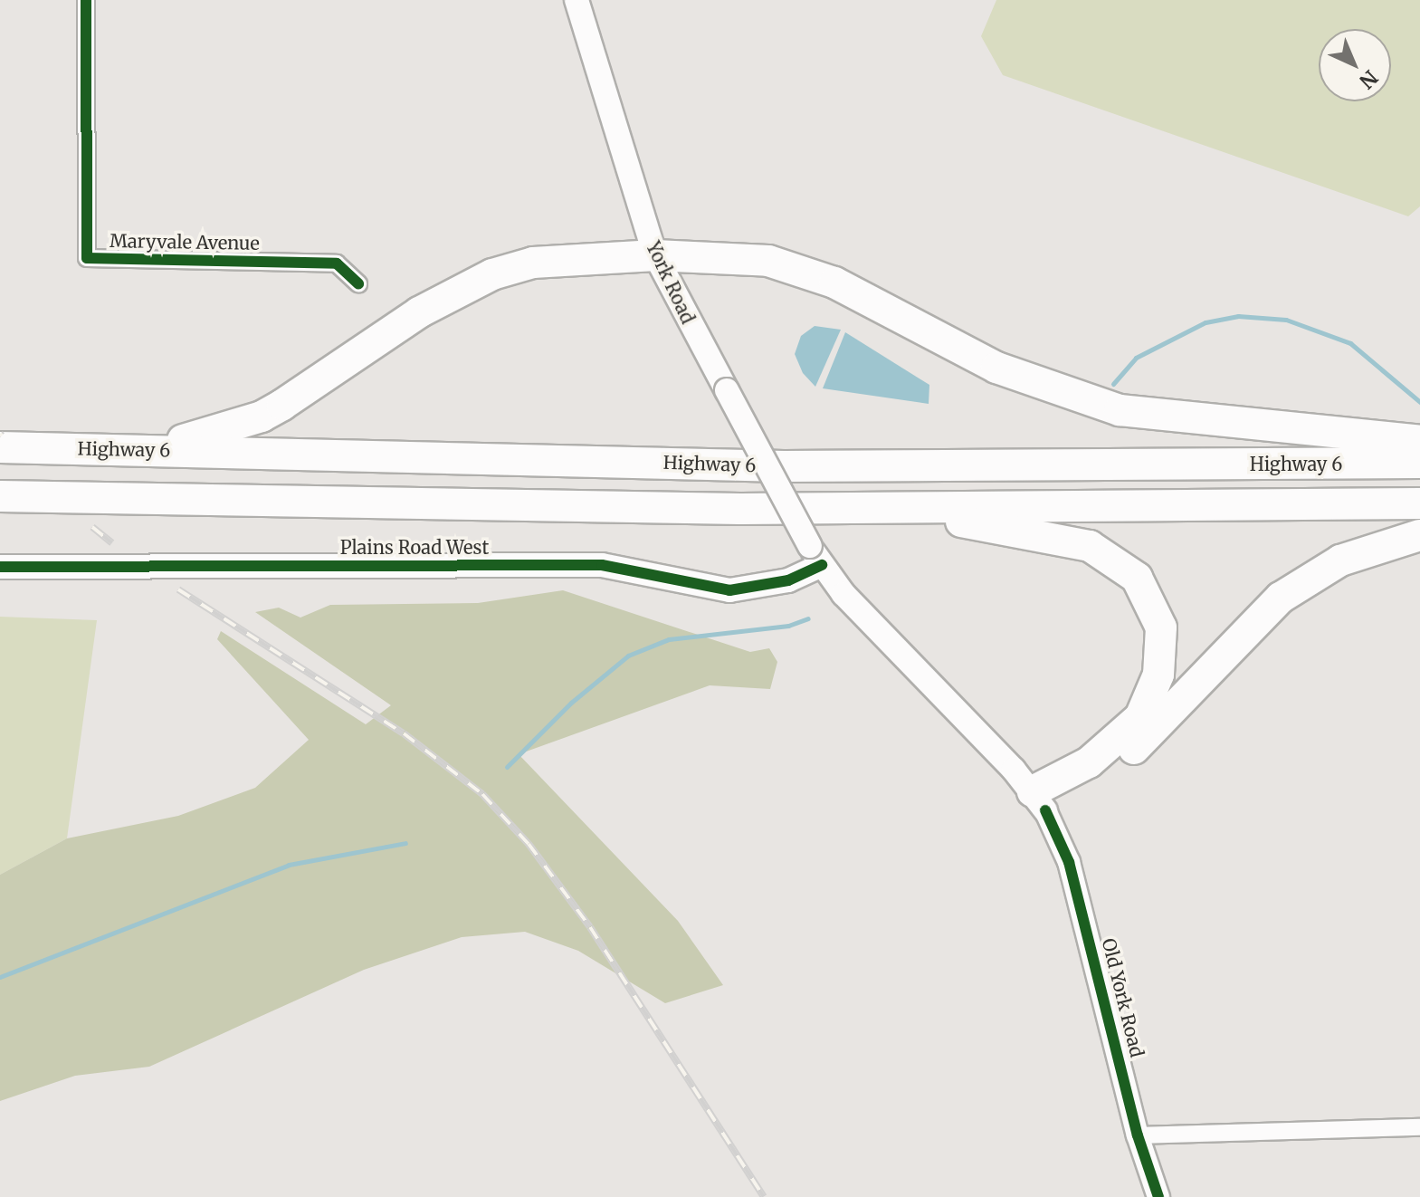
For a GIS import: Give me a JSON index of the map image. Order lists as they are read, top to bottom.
{
  "streets": {
    "highway": ["Highway 6"],
    "main road": ["York Road", "Plains Road West", "Old York Road"],
    "street": ["Maryvale Avenue"]
  },
  "crossings": [
    ["York Road", "Plains Road West"],
    ["York Road", "Old York Road"],
    ["Plains Road West", "Old York Road"]
  ],
  "north": "bottom right"
}
